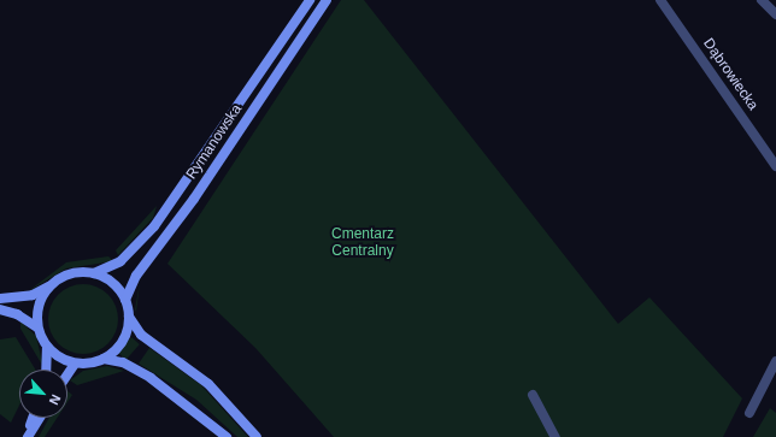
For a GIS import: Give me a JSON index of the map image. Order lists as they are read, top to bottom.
{
  "streets": {
    "main road": ["Rymanowska"],
    "street": ["Dąbrowiecka"]
  },
  "parks": ["Cmentarz Centralny"],
  "north": "bottom right"
}
